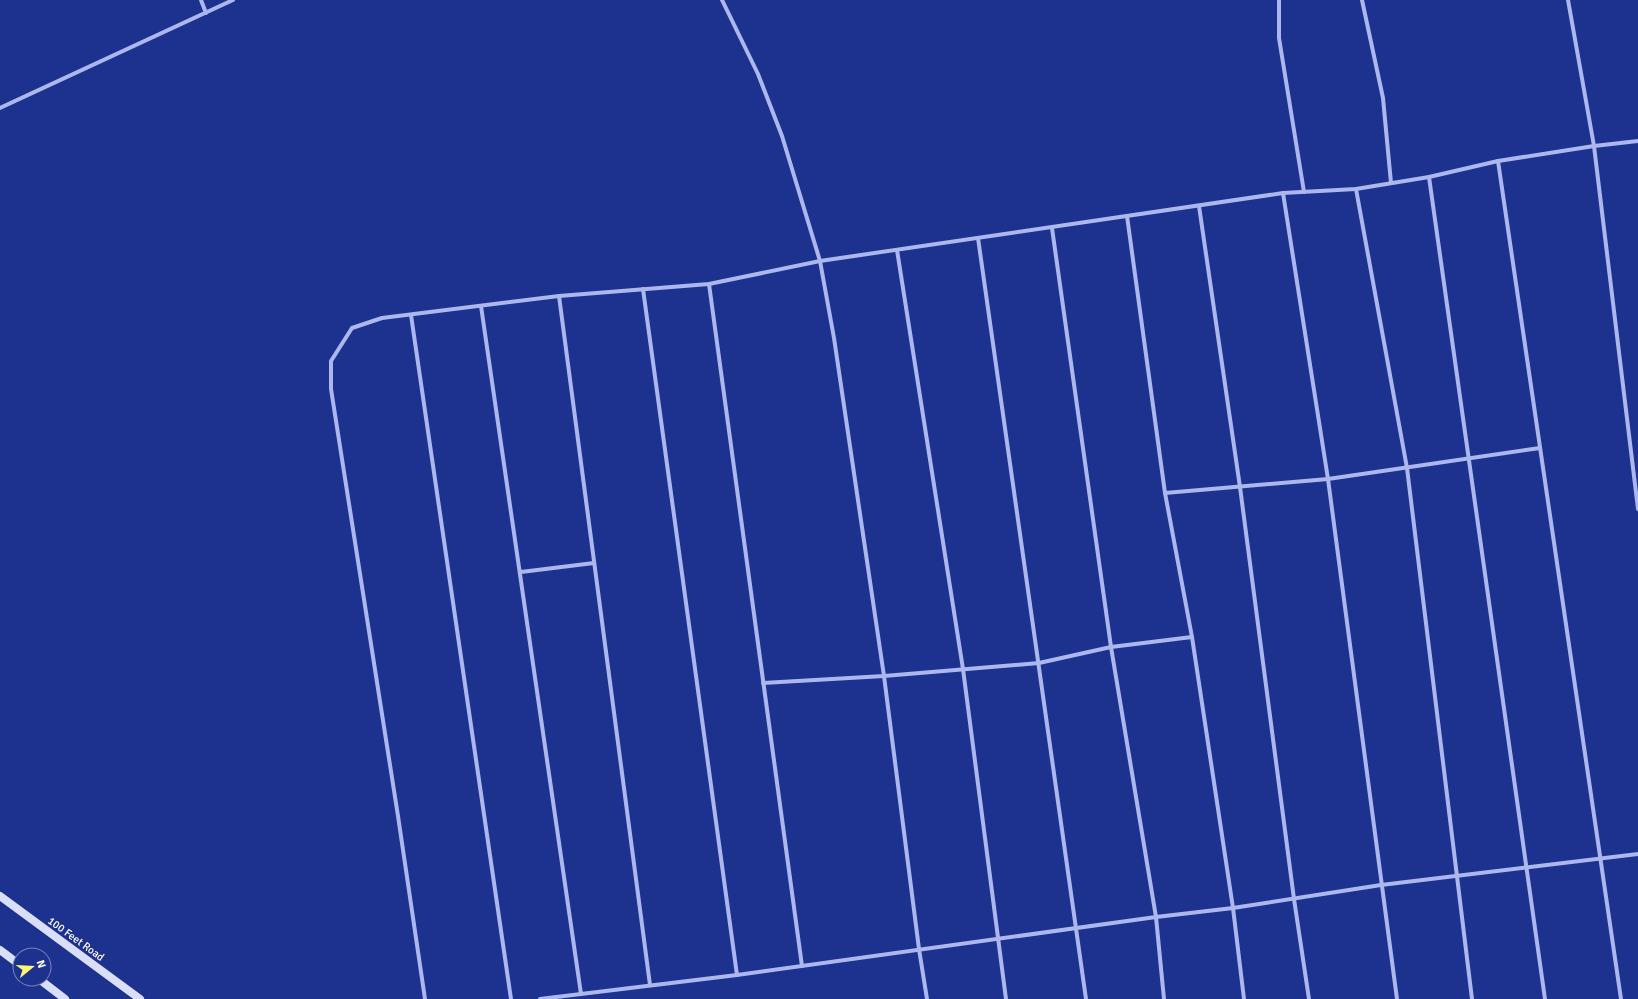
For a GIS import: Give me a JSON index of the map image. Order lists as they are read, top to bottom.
{
  "streets": {
    "main road": ["100 Feet Road"]
  },
  "north": "right"
}
